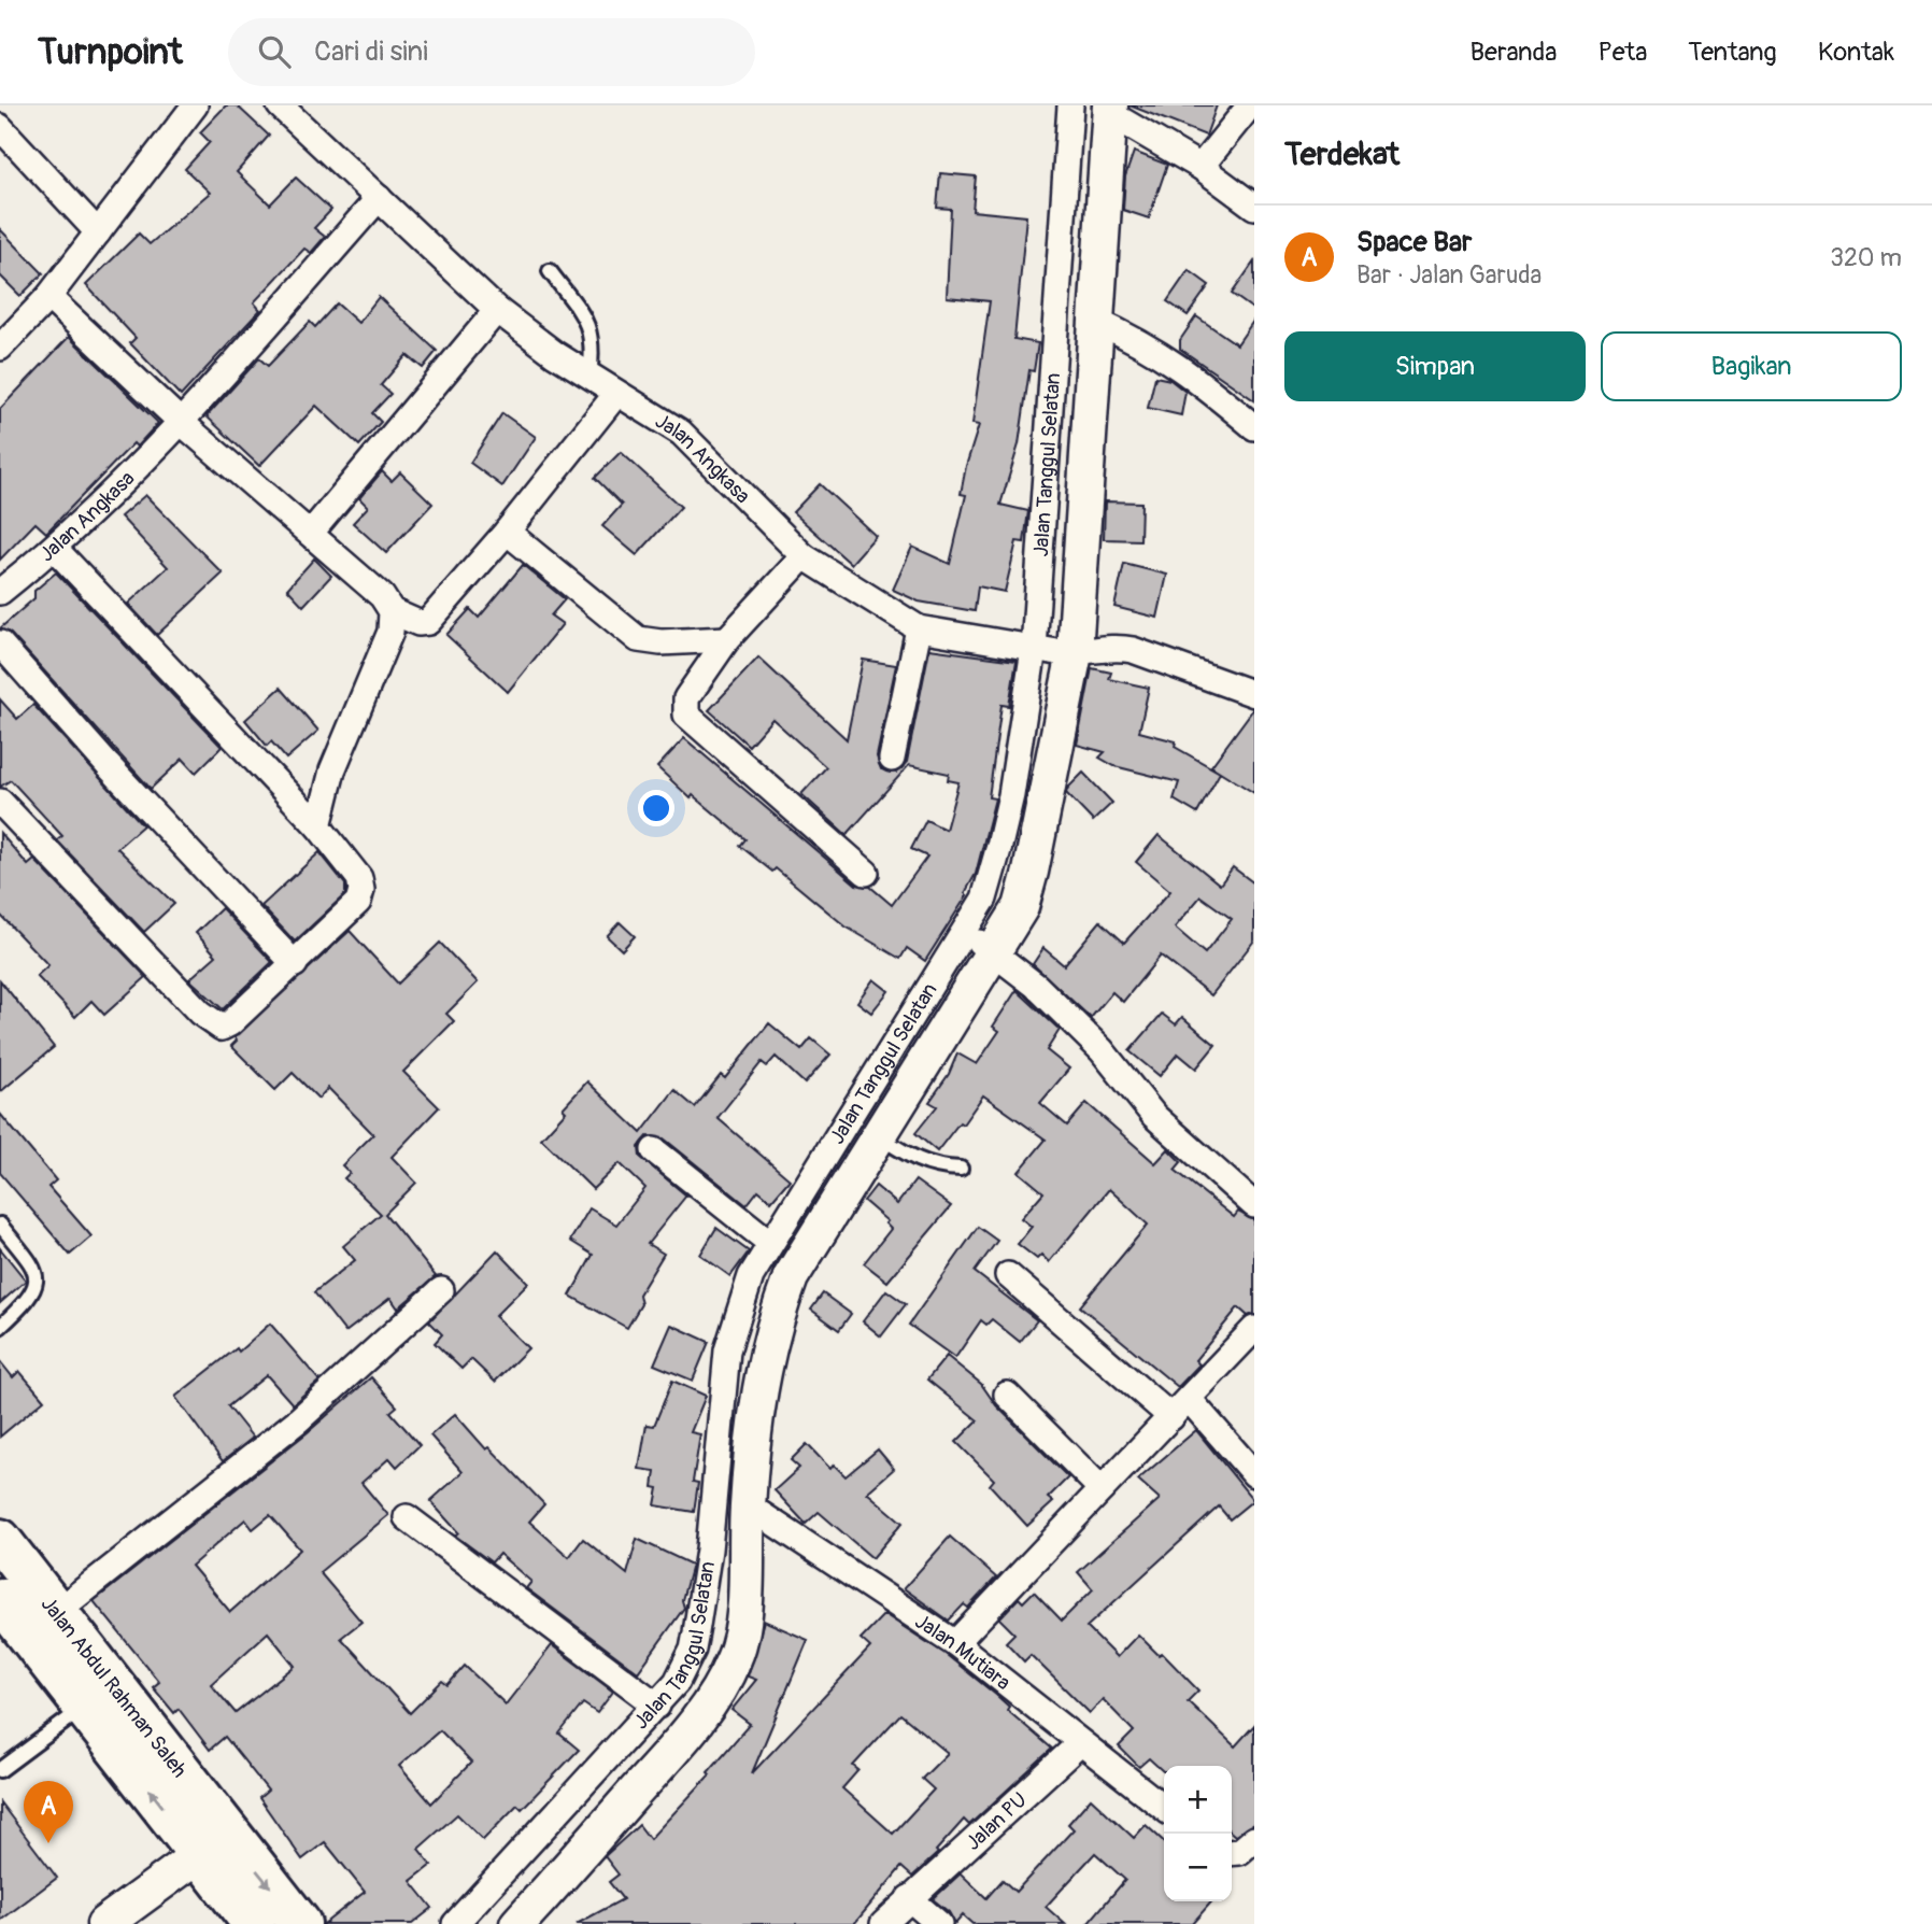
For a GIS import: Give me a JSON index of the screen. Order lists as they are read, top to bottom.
{
  "streets": {
    "highway": ["Jalan Abdul Rahman Saleh"],
    "street": [
      "Jalan Angkasa",
      "Jalan Tanggul Selatan",
      "Jalan Mutiara",
      "Jalan PU"
    ]
  },
  "crossings": [
    ["Jalan Angkasa", "Jalan Tanggul Selatan"],
    ["Jalan Tanggul Selatan", "Jalan Mutiara"],
    ["Jalan Mutiara", "Jalan PU"]
  ],
  "page": {
    "header": "Turnpoint",
    "search": "Cari di sini",
    "nav": [
      "Beranda",
      "Peta",
      "Tentang",
      "Kontak"
    ],
    "heading": "Terdekat",
    "list": [
      {
        "mark": "A",
        "name": "Space Bar",
        "note": "Bar · Jalan Garuda",
        "value": "320 m"
      }
    ],
    "buttons": ["Simpan", "Bagikan"],
    "map_buttons": ["+", "−"],
    "pins": "A"
  }
}
